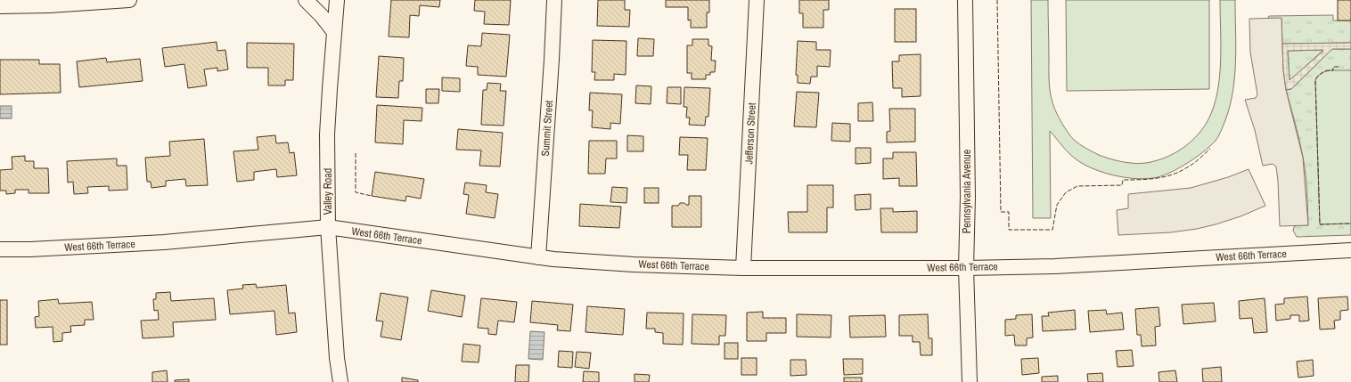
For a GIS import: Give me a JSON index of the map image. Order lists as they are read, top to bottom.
{
  "streets": {
    "street": [
      "Summit Street",
      "Jefferson Street",
      "Valley Road",
      "Pennsylvania Avenue",
      "West 66th Terrace"
    ]
  },
  "crossings": [
    ["Summit Street", "West 66th Terrace"],
    ["Jefferson Street", "West 66th Terrace"],
    ["Valley Road", "West 66th Terrace"],
    ["Pennsylvania Avenue", "West 66th Terrace"]
  ]
}
